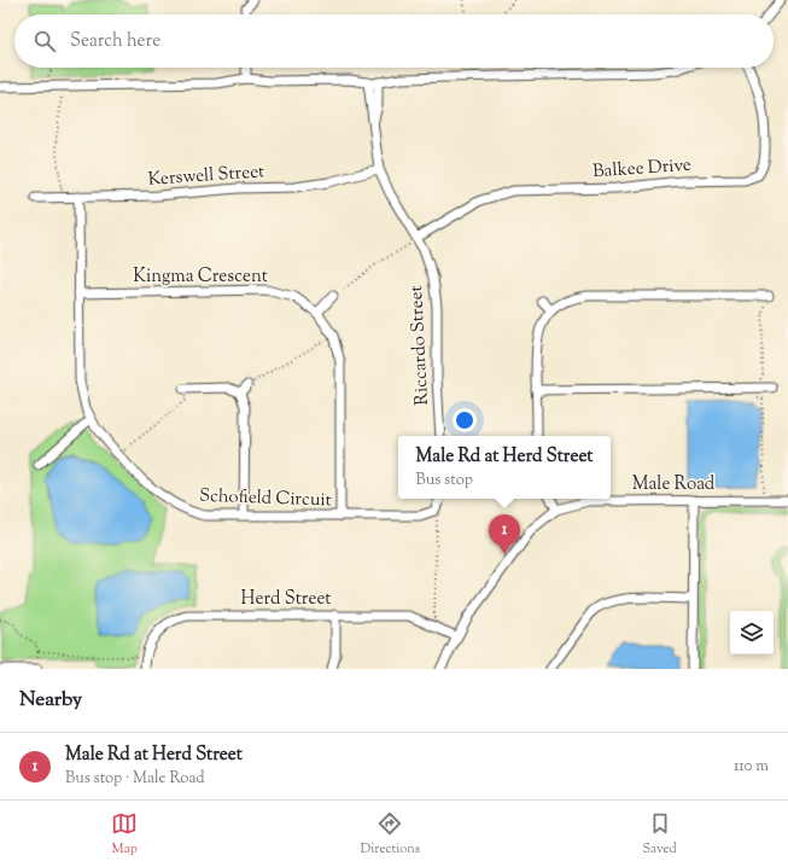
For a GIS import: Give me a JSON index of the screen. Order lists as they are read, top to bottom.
{
  "streets": {
    "street": [
      "Balkee Drive",
      "Kerswell Street",
      "Kingma Crescent",
      "Riccardo Street",
      "Male Road",
      "Schofield Circuit",
      "Herd Street"
    ]
  },
  "crossings": [
    ["Balkee Drive", "Riccardo Street"],
    ["Kerswell Street", "Riccardo Street"],
    ["Kerswell Street", "Schofield Circuit"],
    ["Kingma Crescent", "Schofield Circuit"],
    ["Male Road", "Herd Street"]
  ],
  "page": {
    "search": "Search here",
    "popup": ["Male Rd at Herd Street", "Bus stop"],
    "pins": "1",
    "heading": "Nearby",
    "list": [
      {
        "mark": "1",
        "name": "Male Rd at Herd Street",
        "note": "Bus stop · Male Road",
        "value": "110 m"
      }
    ],
    "nav": ["Map", "Directions", "Saved"]
  }
}
